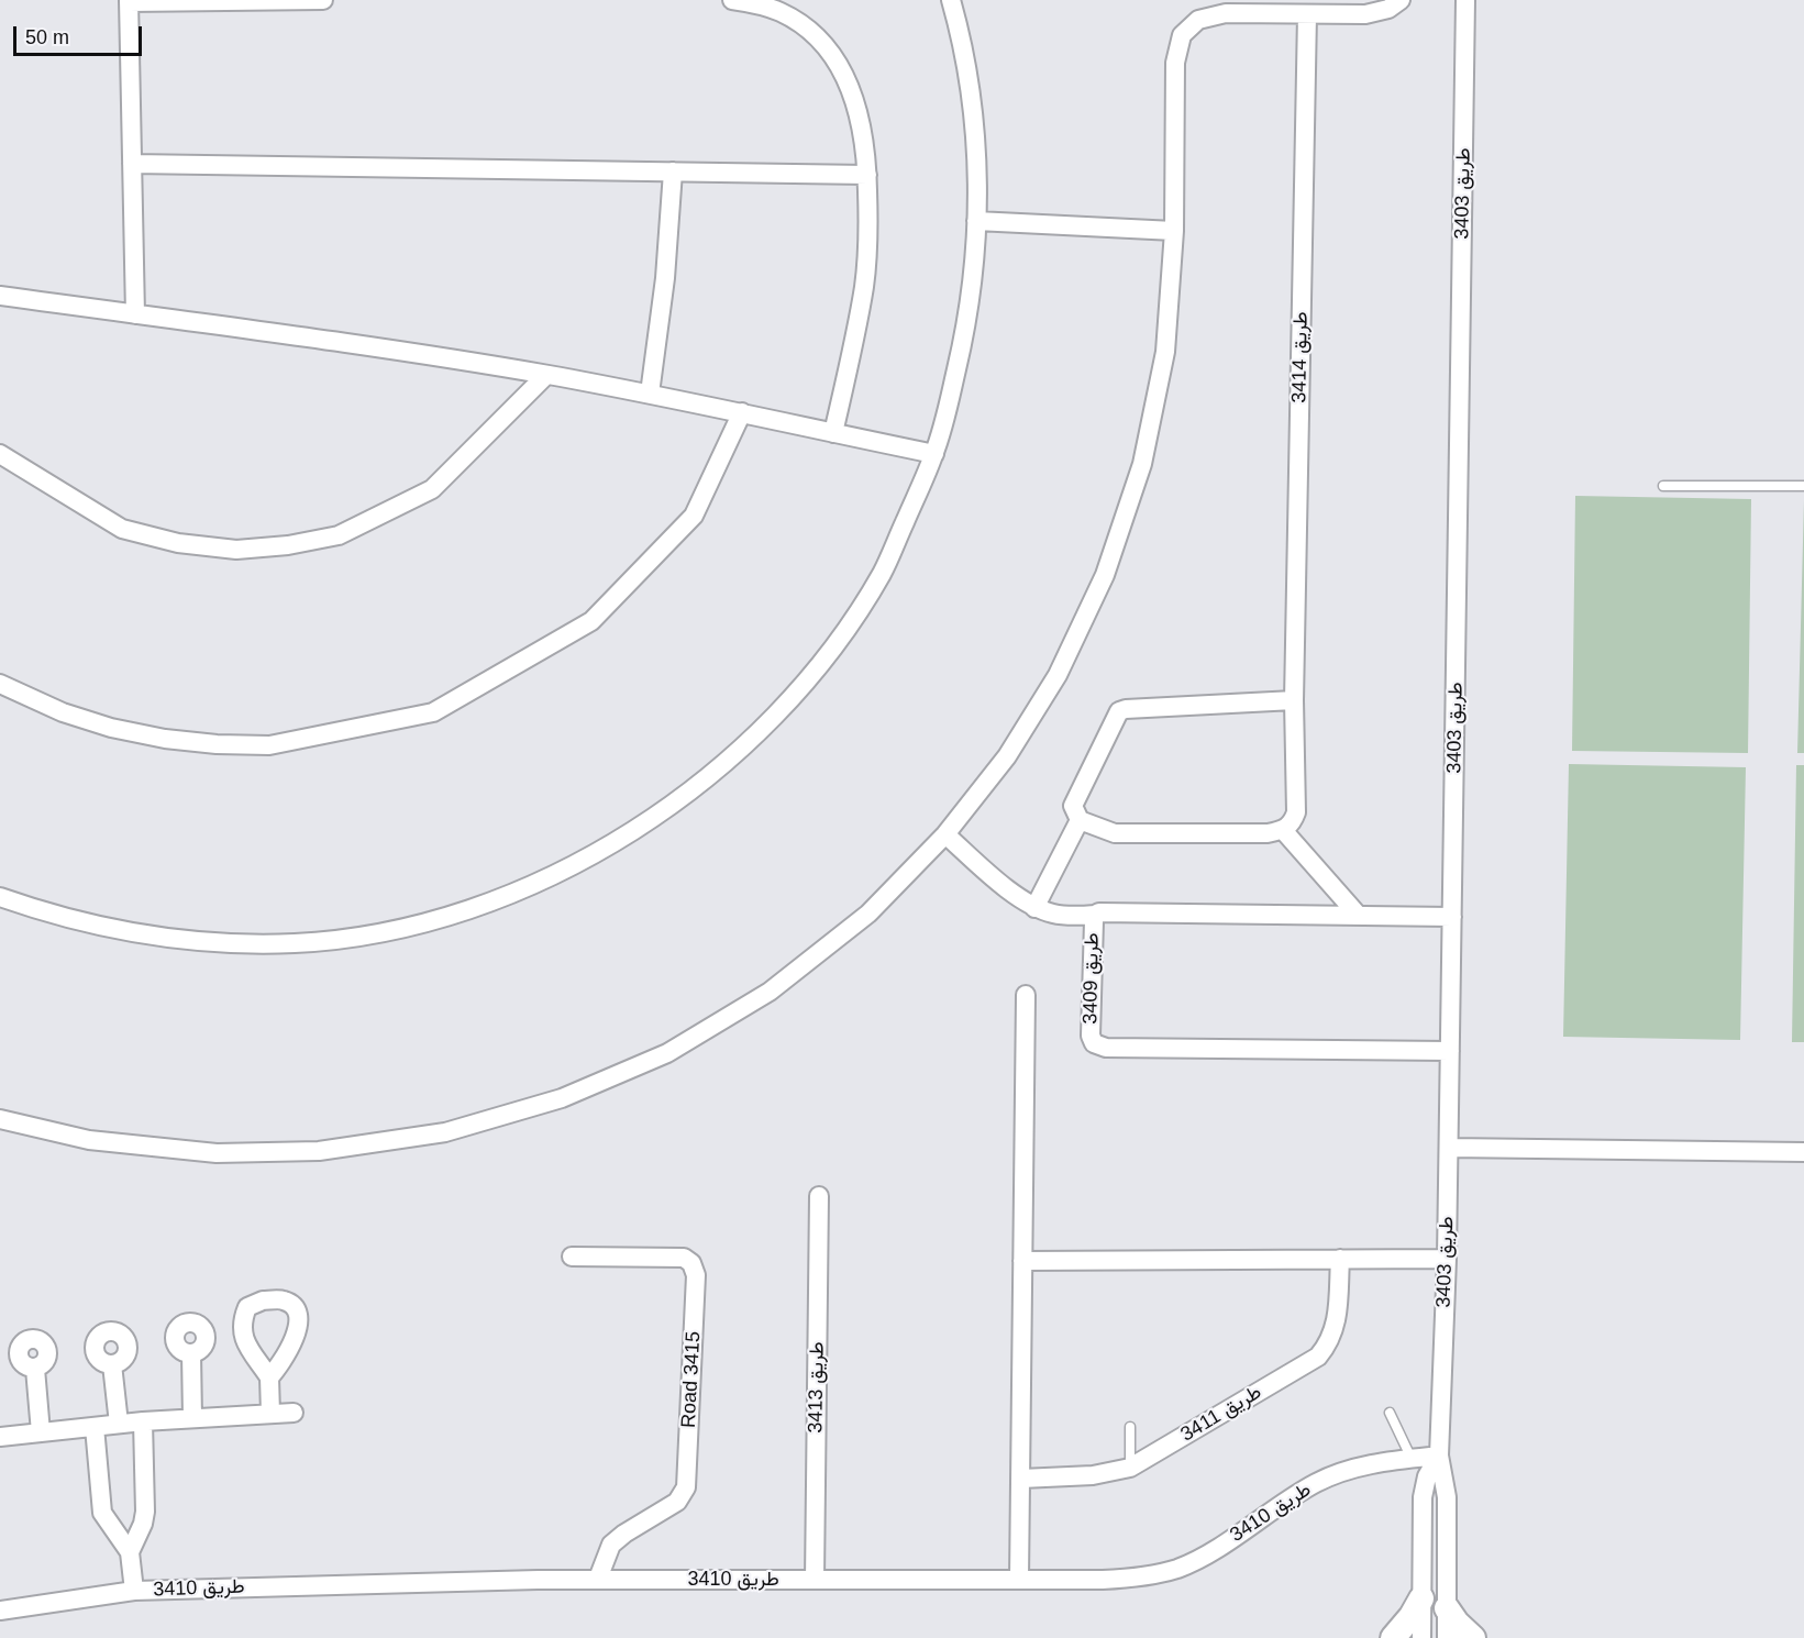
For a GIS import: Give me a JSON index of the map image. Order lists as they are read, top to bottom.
{
  "streets": {
    "street": [
      "طريق 3403",
      "طريق 3414",
      "طريق 3409",
      "Road 3415",
      "طريق 3413",
      "طريق 3411",
      "طريق 3410"
    ]
  },
  "crossings": [
    ["طريق 3403", "طريق 3409"],
    ["طريق 3403", "طريق 3410"],
    ["Road 3415", "طريق 3410"],
    ["طريق 3413", "طريق 3410"]
  ],
  "scale_bar": "50 m"
}
